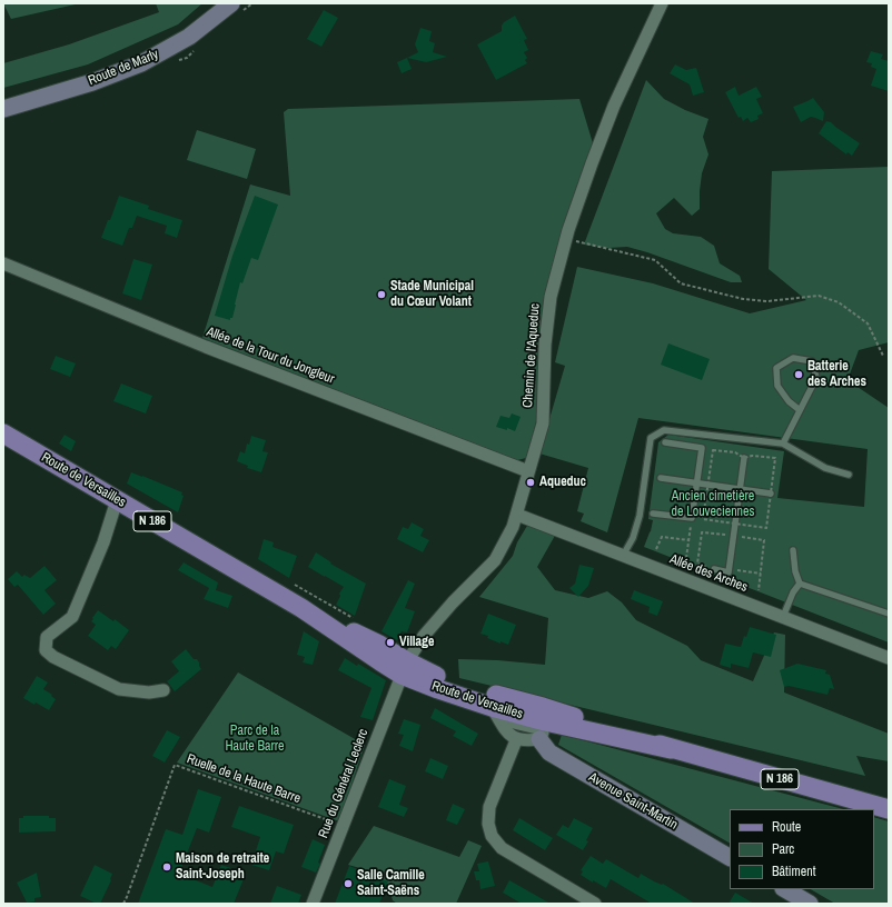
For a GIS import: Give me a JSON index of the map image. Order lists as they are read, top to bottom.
{
  "streets": {
    "main road": ["Route de Versailles", "N 186"],
    "street": [
      "Route de Marly",
      "Allée de la Tour du Jongleur",
      "Chemin de l'Aqueduc",
      "Allée des Arches",
      "Rue du Général Leclerc",
      "Avenue Saint-Martin"
    ],
    "path": ["Ruelle de la Haute Barre"]
  },
  "crossings": [
    ["Allée de la Tour du Jongleur", "Chemin de l'Aqueduc"],
    ["Chemin de l'Aqueduc", "Route de Versailles"],
    ["Chemin de l'Aqueduc", "Allée des Arches"],
    ["Chemin de l'Aqueduc", "Rue du Général Leclerc"],
    ["Route de Versailles", "Rue du Général Leclerc"],
    ["Route de Versailles", "Avenue Saint-Martin"],
    ["Ruelle de la Haute Barre", "Rue du Général Leclerc"]
  ],
  "parks": ["Ancien cimetière de Louveciennes", "Parc de la Haute Barre"],
  "places": [
    "Stade Municipal du Cœur Volant",
    "Batterie des Arches",
    "Aqueduc",
    "Village",
    "Maison de retraite Saint-Joseph",
    "Salle Camille Saint-Saëns"
  ],
  "legend": ["Route", "Parc", "Bâtiment"]
}
